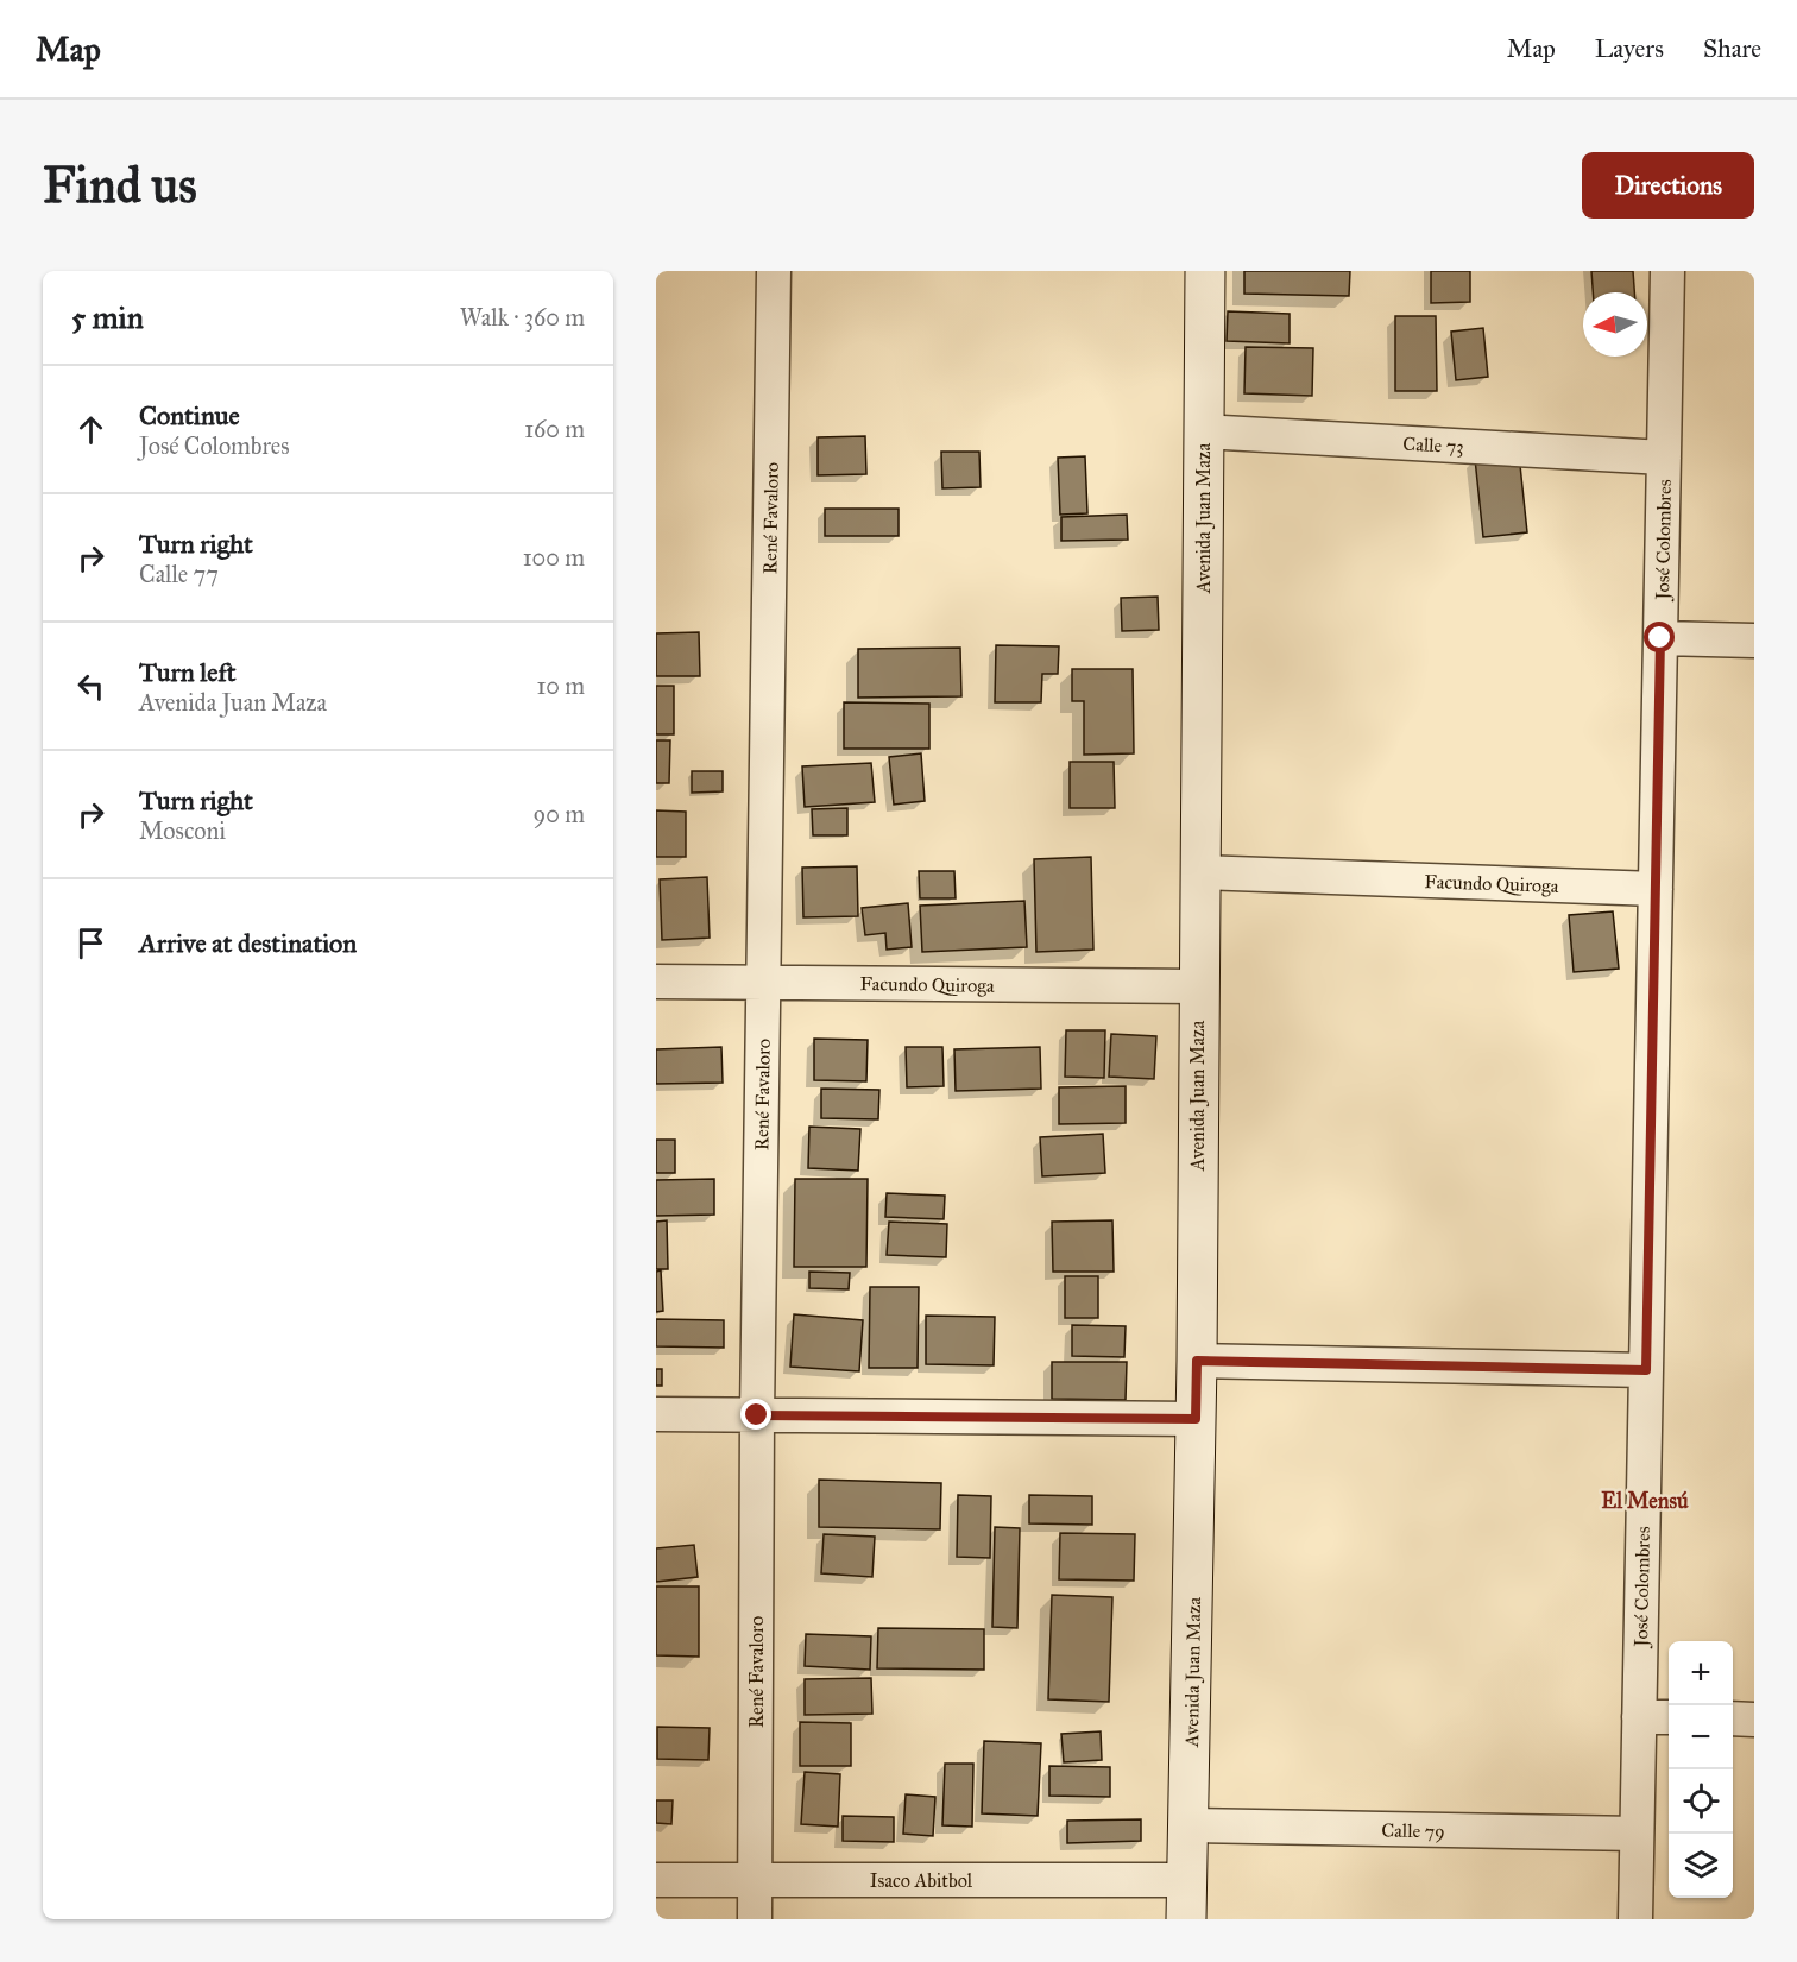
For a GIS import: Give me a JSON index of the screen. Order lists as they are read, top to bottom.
{
  "streets": {
    "main road": ["Avenida Juan Maza"],
    "street": [
      "Calle 73",
      "René Favaloro",
      "José Colombres",
      "Facundo Quiroga",
      "Calle 79",
      "Isaco Abitbol"
    ]
  },
  "crossings": [
    ["Calle 73", "Avenida Juan Maza"],
    ["Calle 73", "José Colombres"],
    ["René Favaloro", "Facundo Quiroga"],
    ["René Favaloro", "Isaco Abitbol"],
    ["Avenida Juan Maza", "Facundo Quiroga"],
    ["Avenida Juan Maza", "Calle 79"],
    ["Avenida Juan Maza", "Isaco Abitbol"],
    ["José Colombres", "Facundo Quiroga"],
    ["José Colombres", "Calle 79"]
  ],
  "districts": ["El Mensú"],
  "north": "left",
  "page": {
    "header": "Map",
    "nav": ["Map", "Layers", "Share"],
    "buttons": "Directions",
    "title": "Find us",
    "heading": ["5 min", "Walk · 360 m"],
    "list": [
      ["Continue", "José Colombres", "160 m"],
      ["Turn right", "Calle 77", "100 m"],
      ["Turn left", "Avenida Juan Maza", "10 m"],
      ["Turn right", "Mosconi", "90 m"],
      "Arrive at destination"
    ],
    "map_buttons": ["+", "−"]
  }
}
